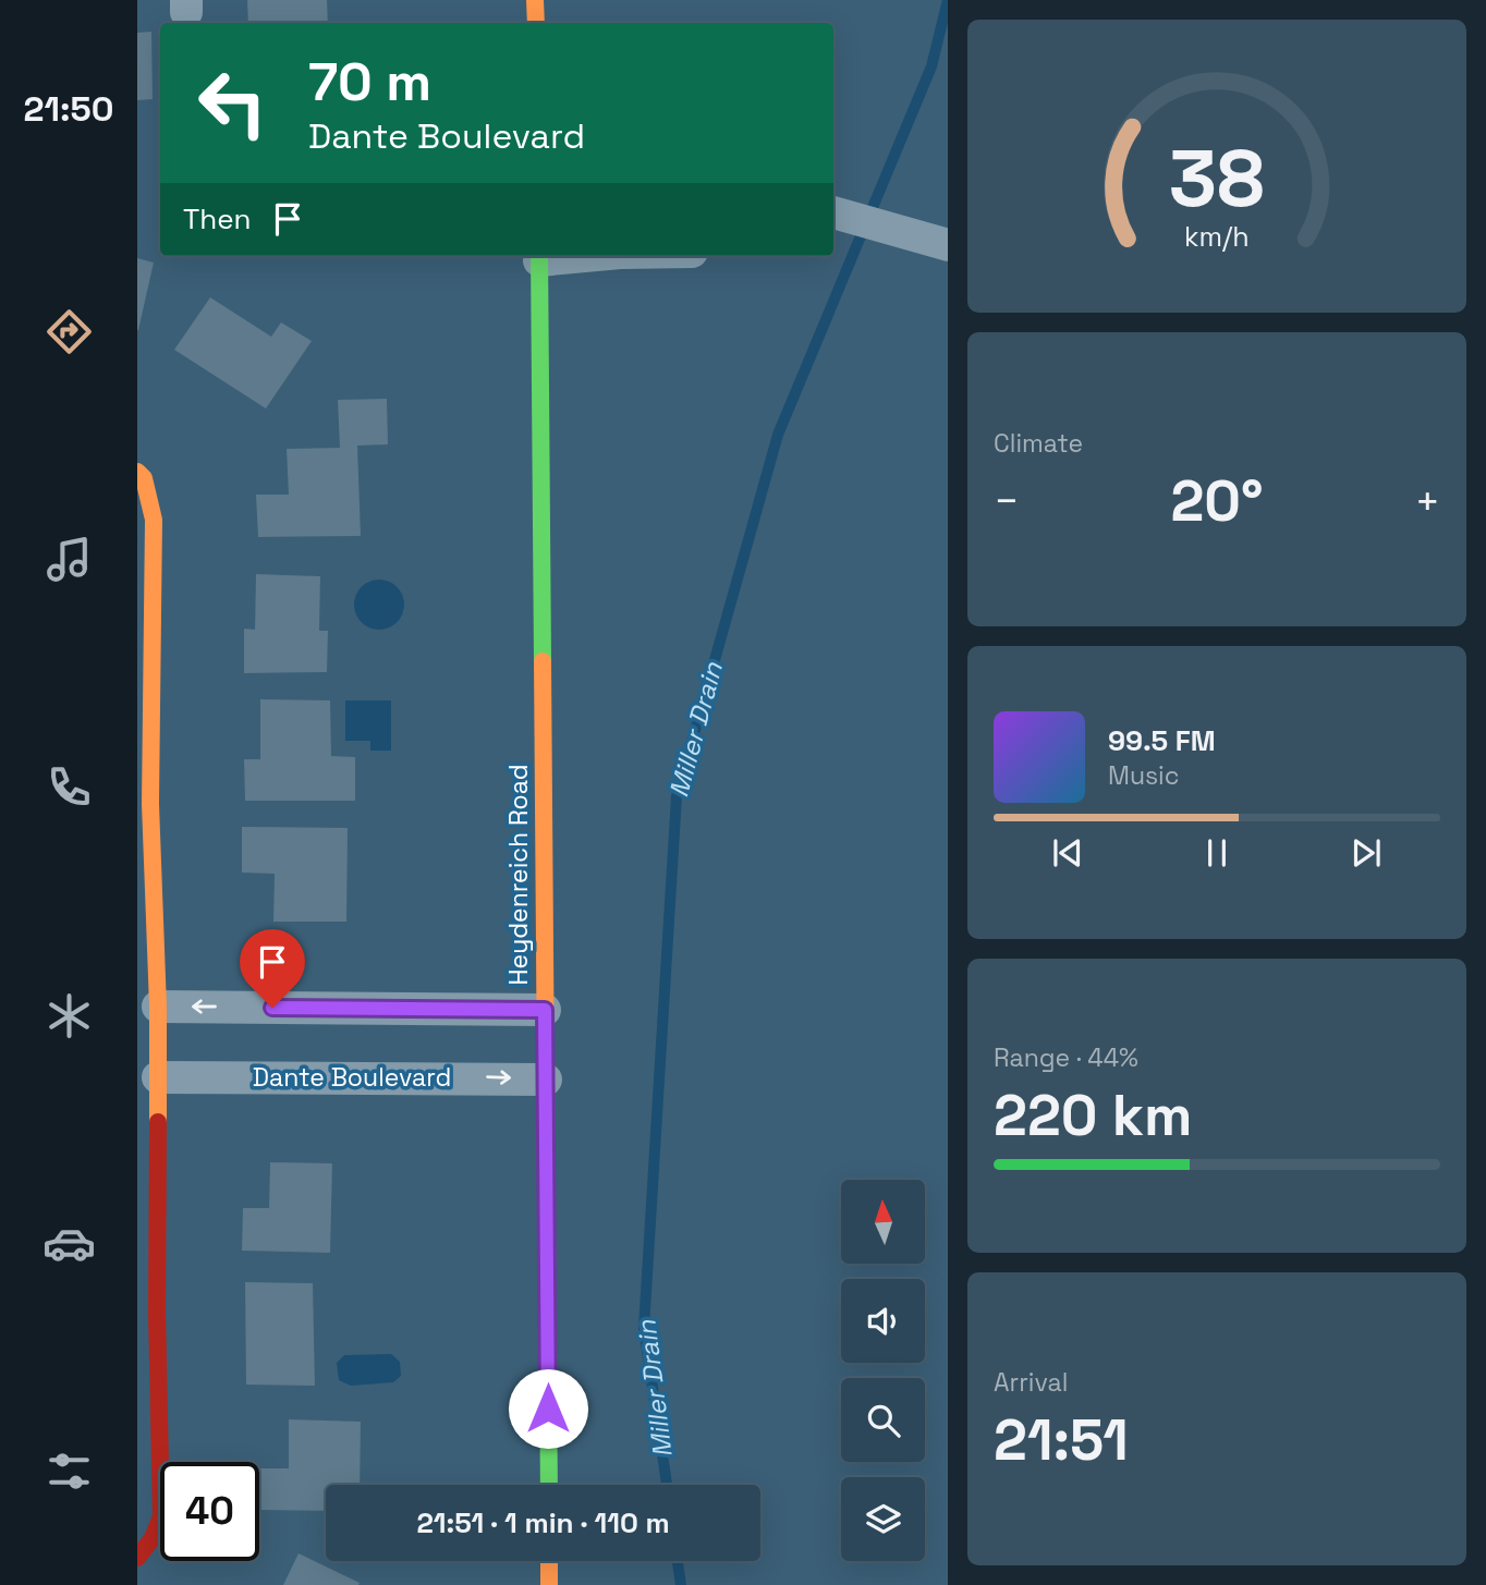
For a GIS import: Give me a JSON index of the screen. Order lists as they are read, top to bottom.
{
  "streets": {
    "street": ["Heydenreich Road", "Dante Boulevard"]
  },
  "crossings": [
    ["Heydenreich Road", "Dante Boulevard"]
  ],
  "water": ["Miller Drain"],
  "north": "top",
  "page": {
    "tabs": "21:50",
    "turn": ["70 m", "Dante Boulevard"],
    "then": "Then",
    "tile": [
      "Climate",
      ["Range · 44%", "220 km"],
      ["Arrival", "21:51"]
    ],
    "heat": ["−", "20°", "+"],
    "song": ["99.5 FM", "Music"],
    "limit": "40",
    "trip": "21:51 · 1 min · 110 m",
    "gauge": ["38", "km/h"]
  }
}
